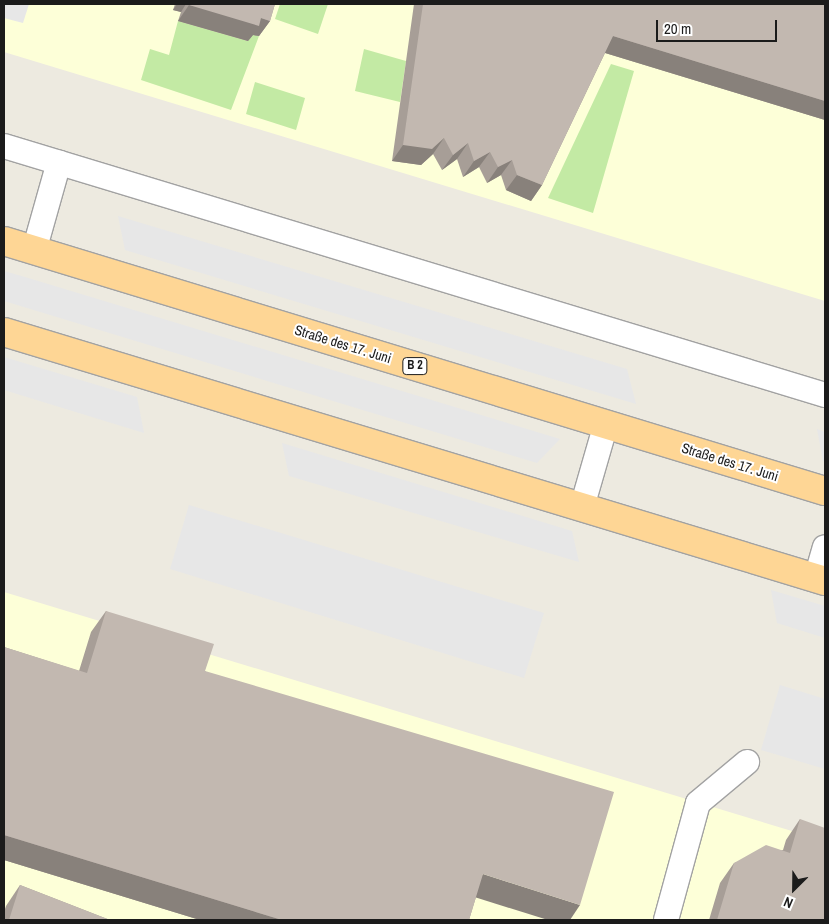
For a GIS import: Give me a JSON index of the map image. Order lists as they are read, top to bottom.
{
  "streets": {
    "main road": ["Straße des 17. Juni", "B 2"]
  },
  "scale_bar": "20 m",
  "north": "bottom left"
}
